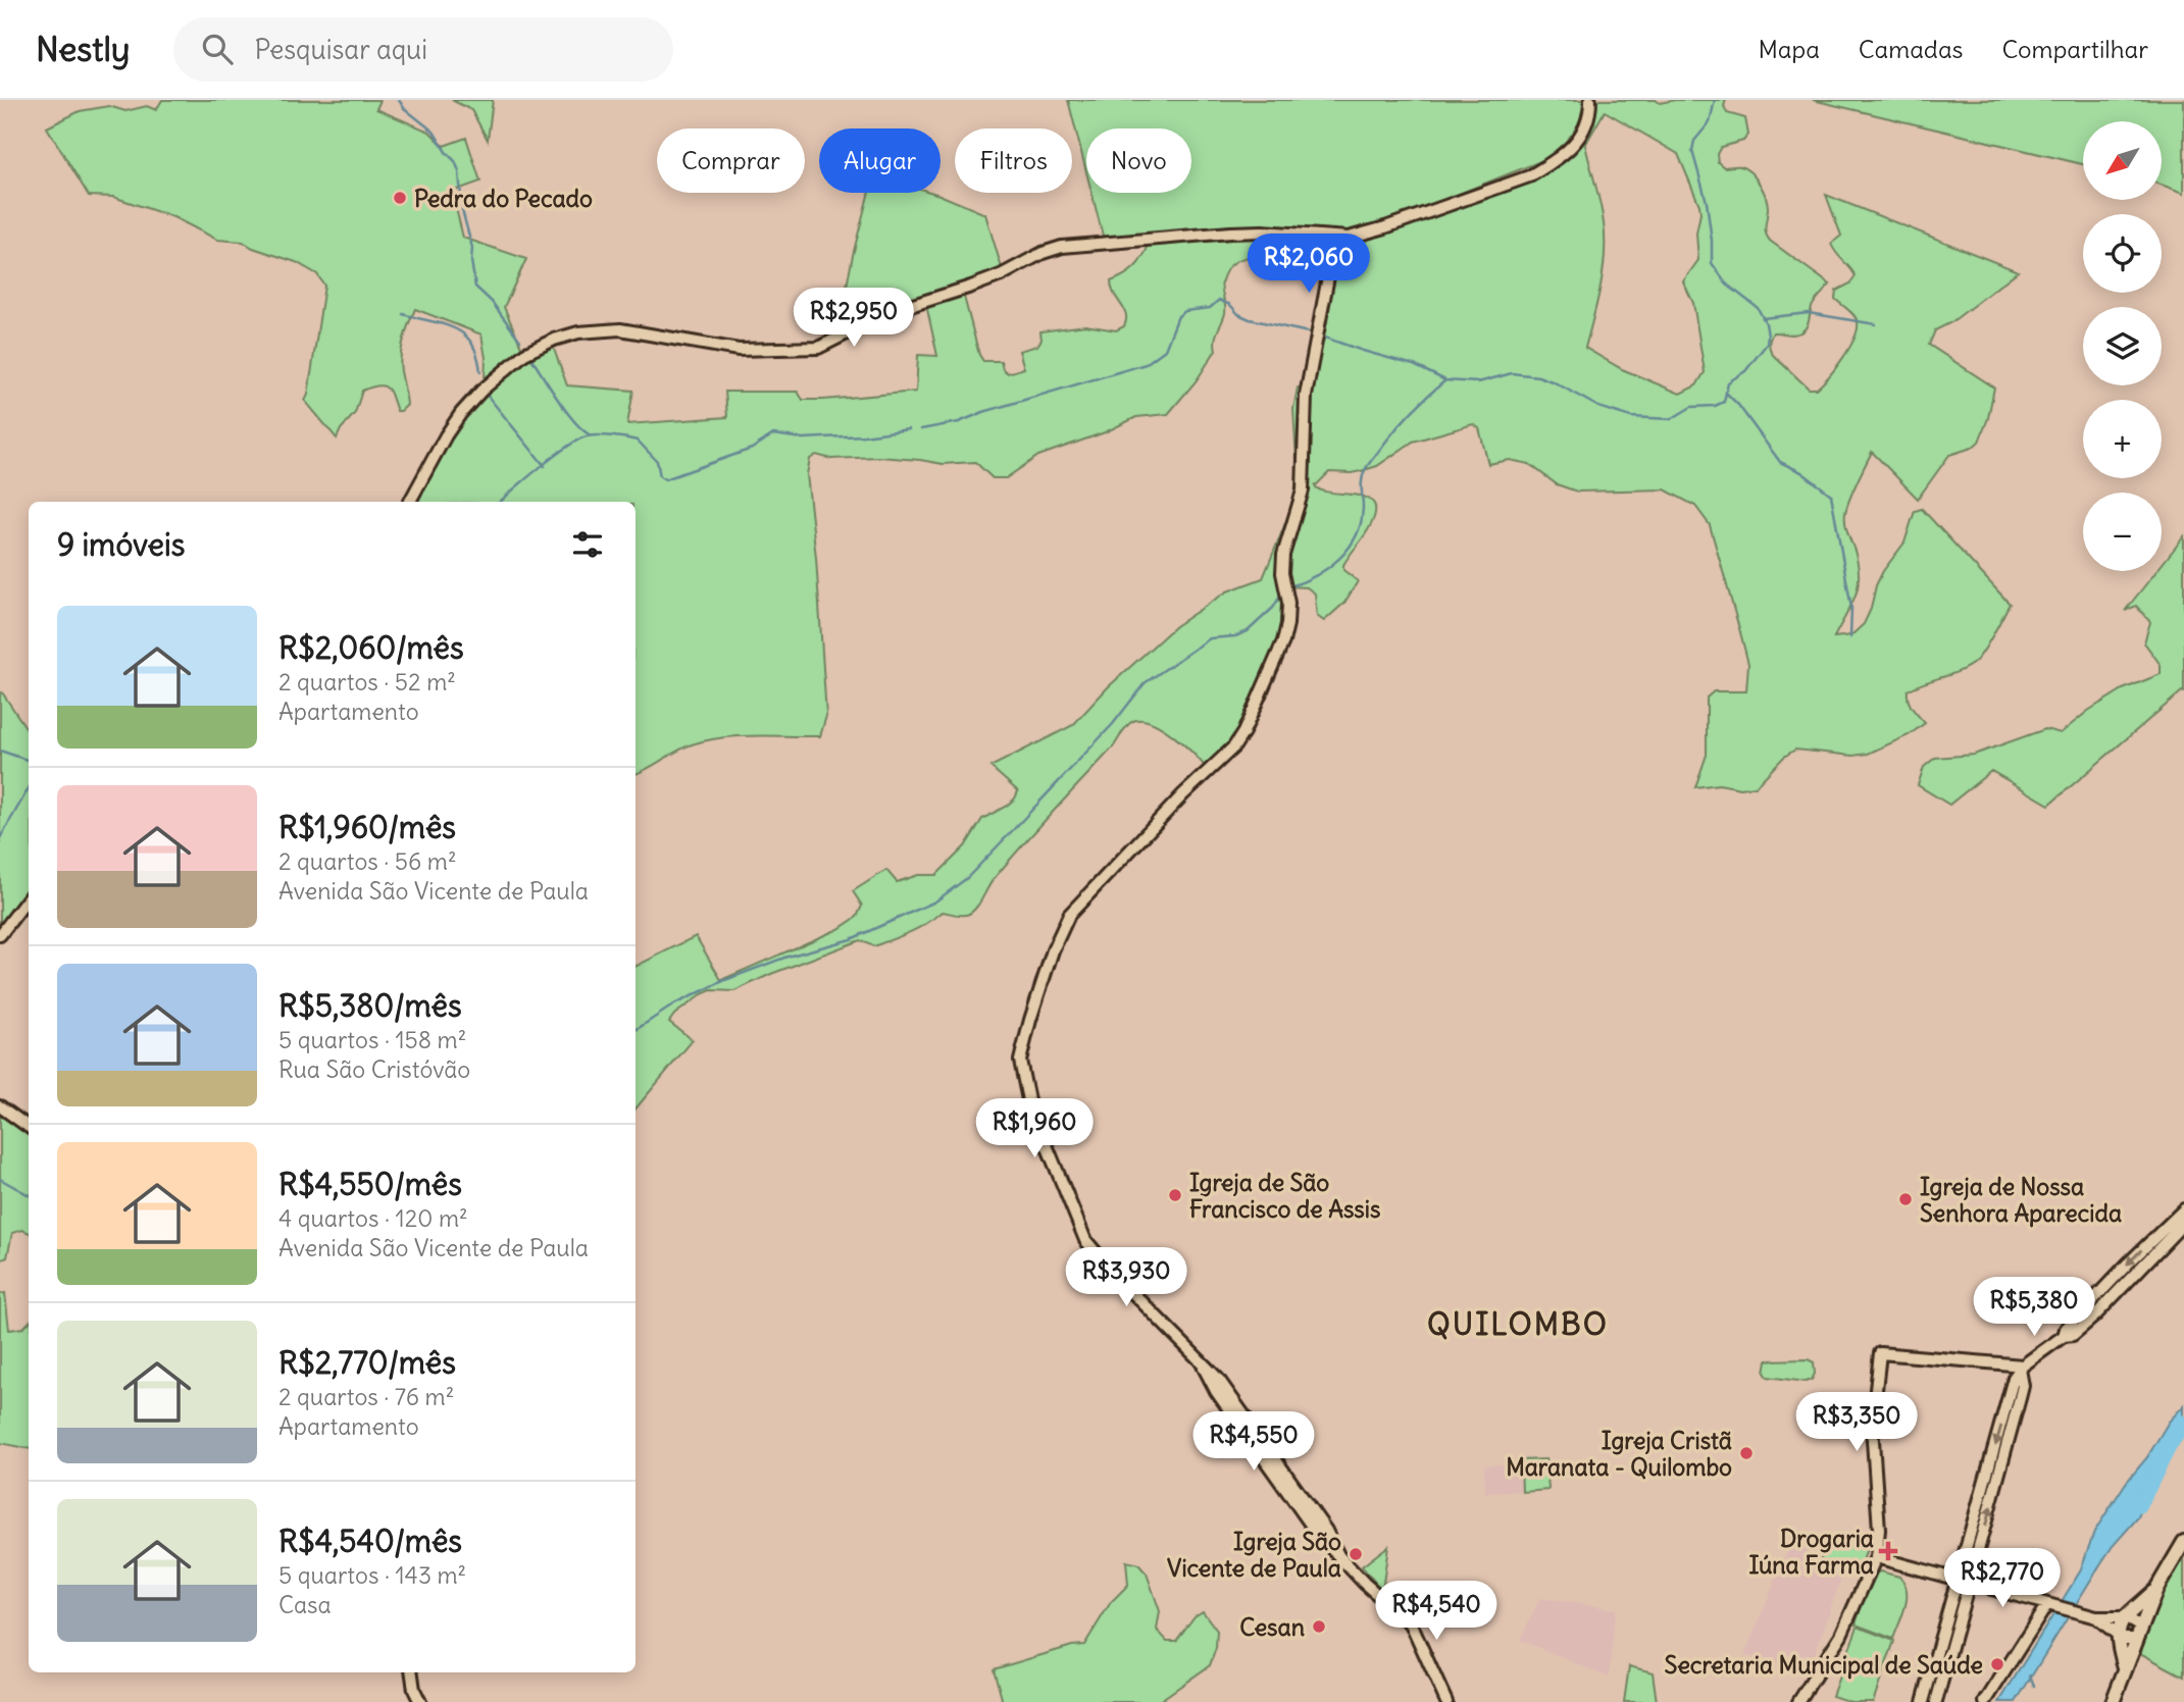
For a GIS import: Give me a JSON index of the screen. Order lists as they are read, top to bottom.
{
  "districts": ["QUILOMBO"],
  "places": {
    "other": [
      "Pedra do Pecado",
      "Igreja de São Francisco de Assis",
      "Igreja de Nossa Senhora Aparecida",
      "Igreja Cristã Maranata - Quilombo",
      "Igreja São Vicente de Paula",
      "Cesan",
      "Secretaria Municipal de Saúde"
    ],
    "health": ["Drogaria Iúna Farma"]
  },
  "north": "bottom left",
  "page": {
    "header": "Nestly",
    "search": "Pesquisar aqui",
    "nav": ["Mapa", "Camadas", "Compartilhar"],
    "map_buttons": ["+", "−"],
    "chip": [
      "Comprar",
      "Alugar",
      "Filtros",
      "Novo"
    ],
    "price": [
      "R$2,060",
      "R$2,950",
      "R$1,960",
      "R$3,930",
      "R$5,380",
      "R$3,350",
      "R$4,550",
      "R$2,770",
      "R$4,540"
    ],
    "heading": "9 imóveis",
    "list": [
      {
        "name": "R$2,060/mês",
        "note": "2 quartos · 52 m² · Apartamento"
      },
      {
        "name": "R$1,960/mês",
        "note": "2 quartos · 56 m² · Avenida São Vicente de Paula"
      },
      {
        "name": "R$5,380/mês",
        "note": "5 quartos · 158 m² · Rua São Cristóvão"
      },
      {
        "name": "R$4,550/mês",
        "note": "4 quartos · 120 m² · Avenida São Vicente de Paula"
      },
      {
        "name": "R$2,770/mês",
        "note": "2 quartos · 76 m² · Apartamento"
      },
      {
        "name": "R$4,540/mês",
        "note": "5 quartos · 143 m² · Casa"
      }
    ]
  }
}
